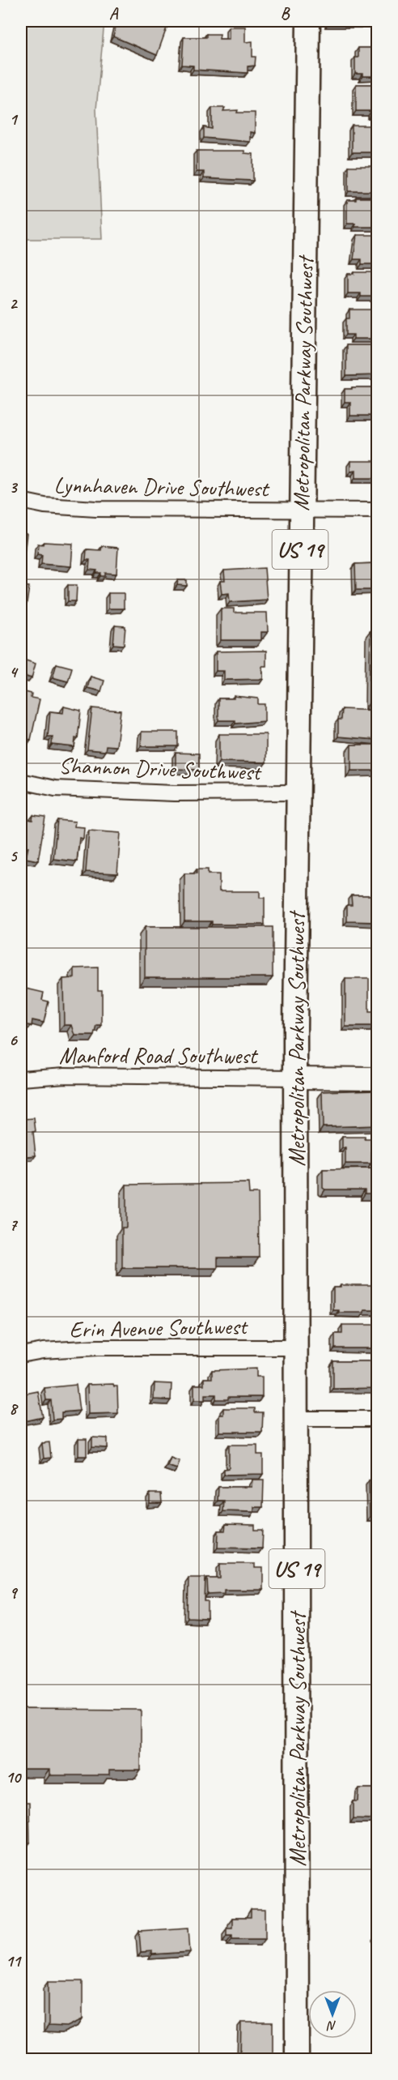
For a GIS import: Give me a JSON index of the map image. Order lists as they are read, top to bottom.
{
  "streets": {
    "main road": ["Metropolitan Parkway Southwest", "US 19"],
    "street": [
      "Lynnhaven Drive Southwest",
      "Shannon Drive Southwest",
      "Manford Road Southwest",
      "Erin Avenue Southwest"
    ]
  },
  "crossings": [
    ["Metropolitan Parkway Southwest", "Lynnhaven Drive Southwest"],
    ["Metropolitan Parkway Southwest", "Shannon Drive Southwest"],
    ["Metropolitan Parkway Southwest", "Manford Road Southwest"],
    ["Metropolitan Parkway Southwest", "Erin Avenue Southwest"]
  ],
  "north": "bottom",
  "grid": {
    "columns": ["A", "B"],
    "rows": [
      "1",
      "2",
      "3",
      "4",
      "5",
      "6",
      "7",
      "8",
      "9",
      "10",
      "11"
    ]
  }
}
